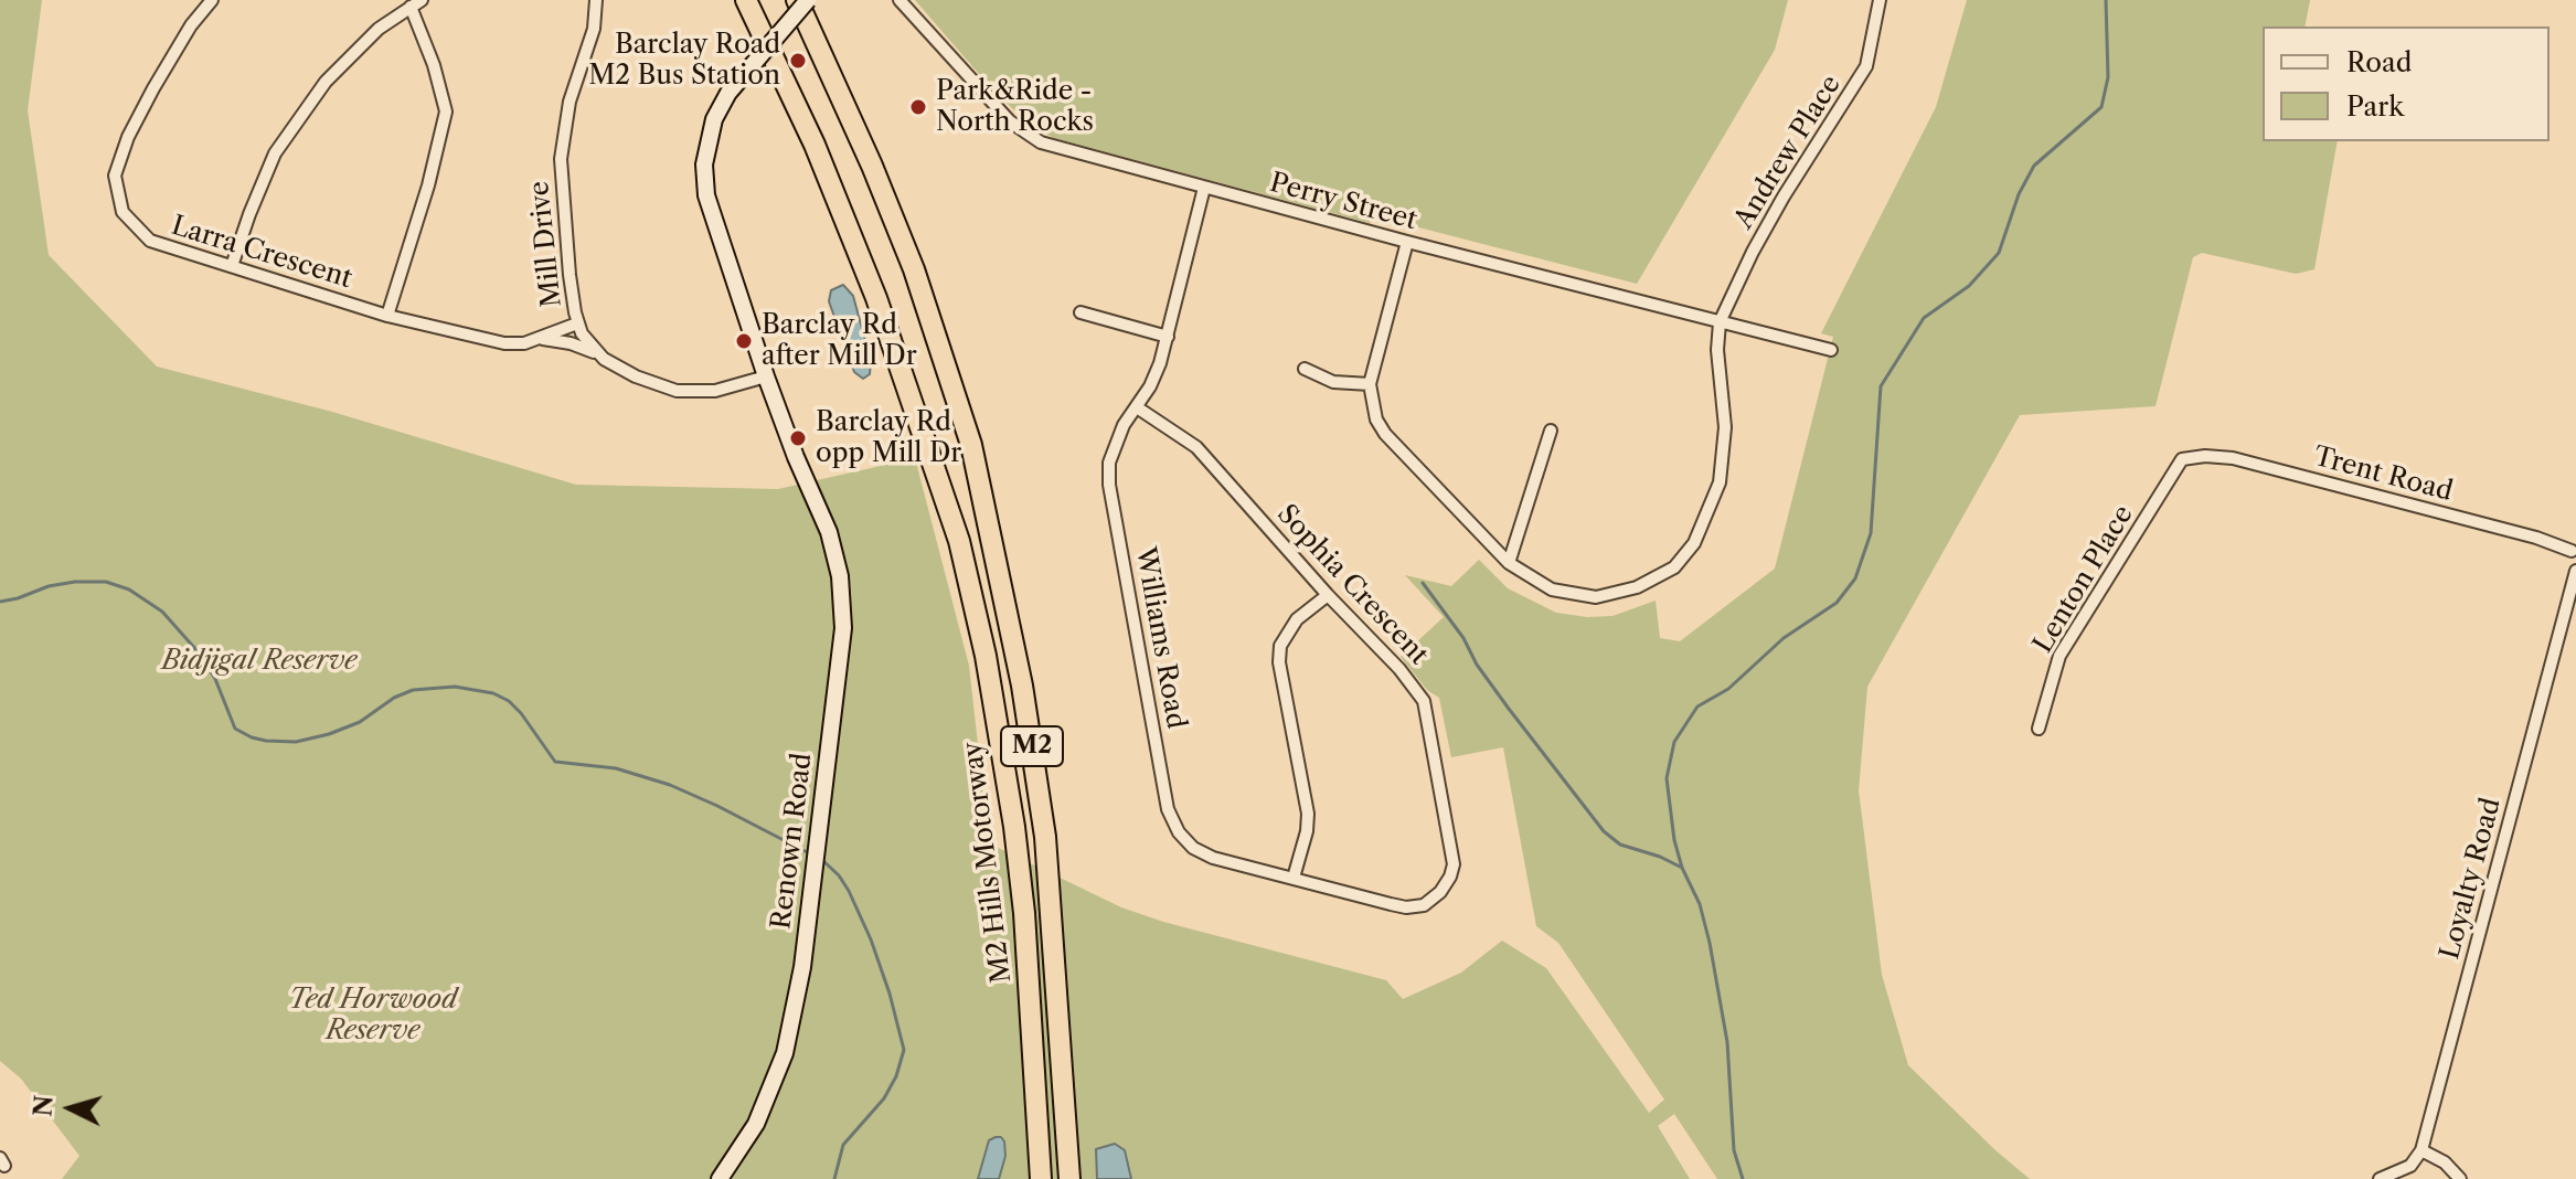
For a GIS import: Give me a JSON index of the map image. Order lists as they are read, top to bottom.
{
  "streets": {
    "highway": ["M2", "M2 Hills Motorway"],
    "main road": ["Renown Road"],
    "street": [
      "Andrew Place",
      "Perry Street",
      "Mill Drive",
      "Larra Crescent",
      "Trent Road",
      "Lenton Place",
      "Sophia Crescent",
      "Williams Road",
      "Loyalty Road"
    ]
  },
  "crossings": [
    ["Andrew Place", "Perry Street"],
    ["Perry Street", "Williams Road"],
    ["Mill Drive", "Larra Crescent"],
    ["Mill Drive", "Renown Road"],
    ["Trent Road", "Lenton Place"],
    ["Sophia Crescent", "Williams Road"]
  ],
  "parks": ["Bidjigal Reserve", "Ted Horwood Reserve"],
  "places": [
    "Barclay Road M2 Bus Station",
    "Park&Ride - North Rocks",
    "Barclay Rd after Mill Dr",
    "Barclay Rd opp Mill Dr"
  ],
  "legend": ["Road", "Park"],
  "north": "left"
}
